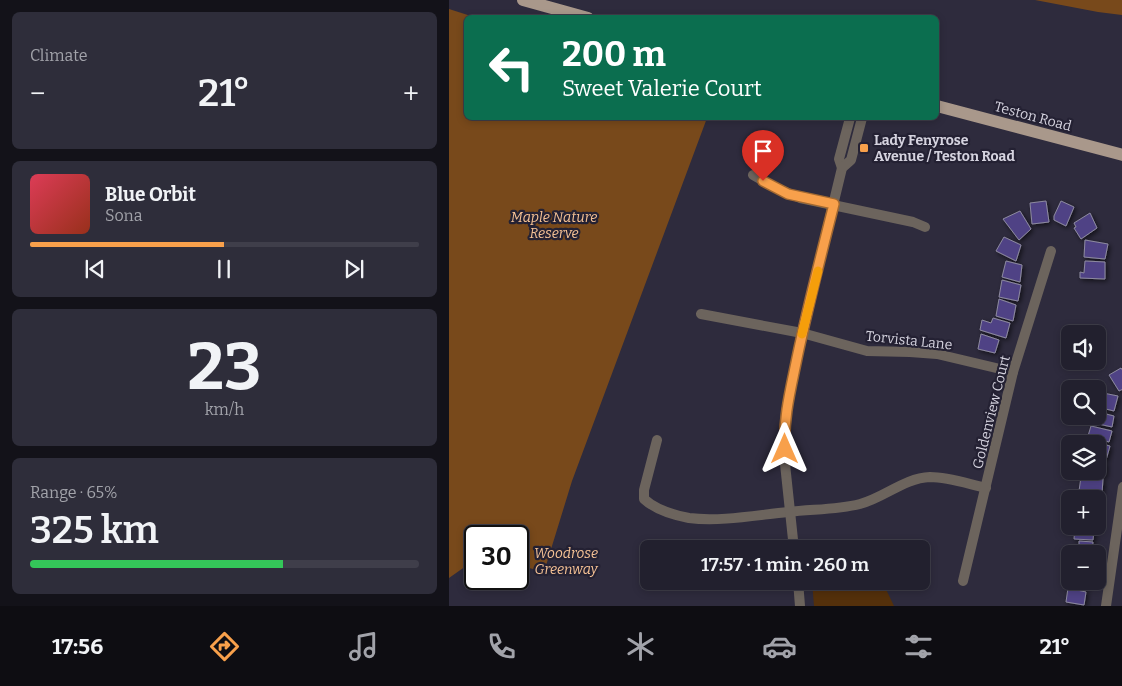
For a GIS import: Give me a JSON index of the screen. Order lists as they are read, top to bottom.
{
  "streets": {
    "main road": ["Teston Road"],
    "street": ["Torvista Lane", "Goldenview Court"]
  },
  "crossings": [
    ["Torvista Lane", "Goldenview Court"]
  ],
  "parks": ["Maple Nature Reserve", "Woodrose Greenway"],
  "places": {
    "transit": ["Lady Fenyrose Avenue / Teston Road"]
  },
  "page": {
    "tile": [
      "Climate",
      ["23", "km/h"],
      ["Range · 65%", "325 km"]
    ],
    "turn": ["200 m", "Sweet Valerie Court"],
    "heat": ["−", "21°", "+"],
    "song": ["Blue Orbit", "Sona"],
    "map_buttons": ["+", "−"],
    "limit": "30",
    "trip": "17:57 · 1 min · 260 m",
    "tabs": ["17:56", "21°"]
  }
}
